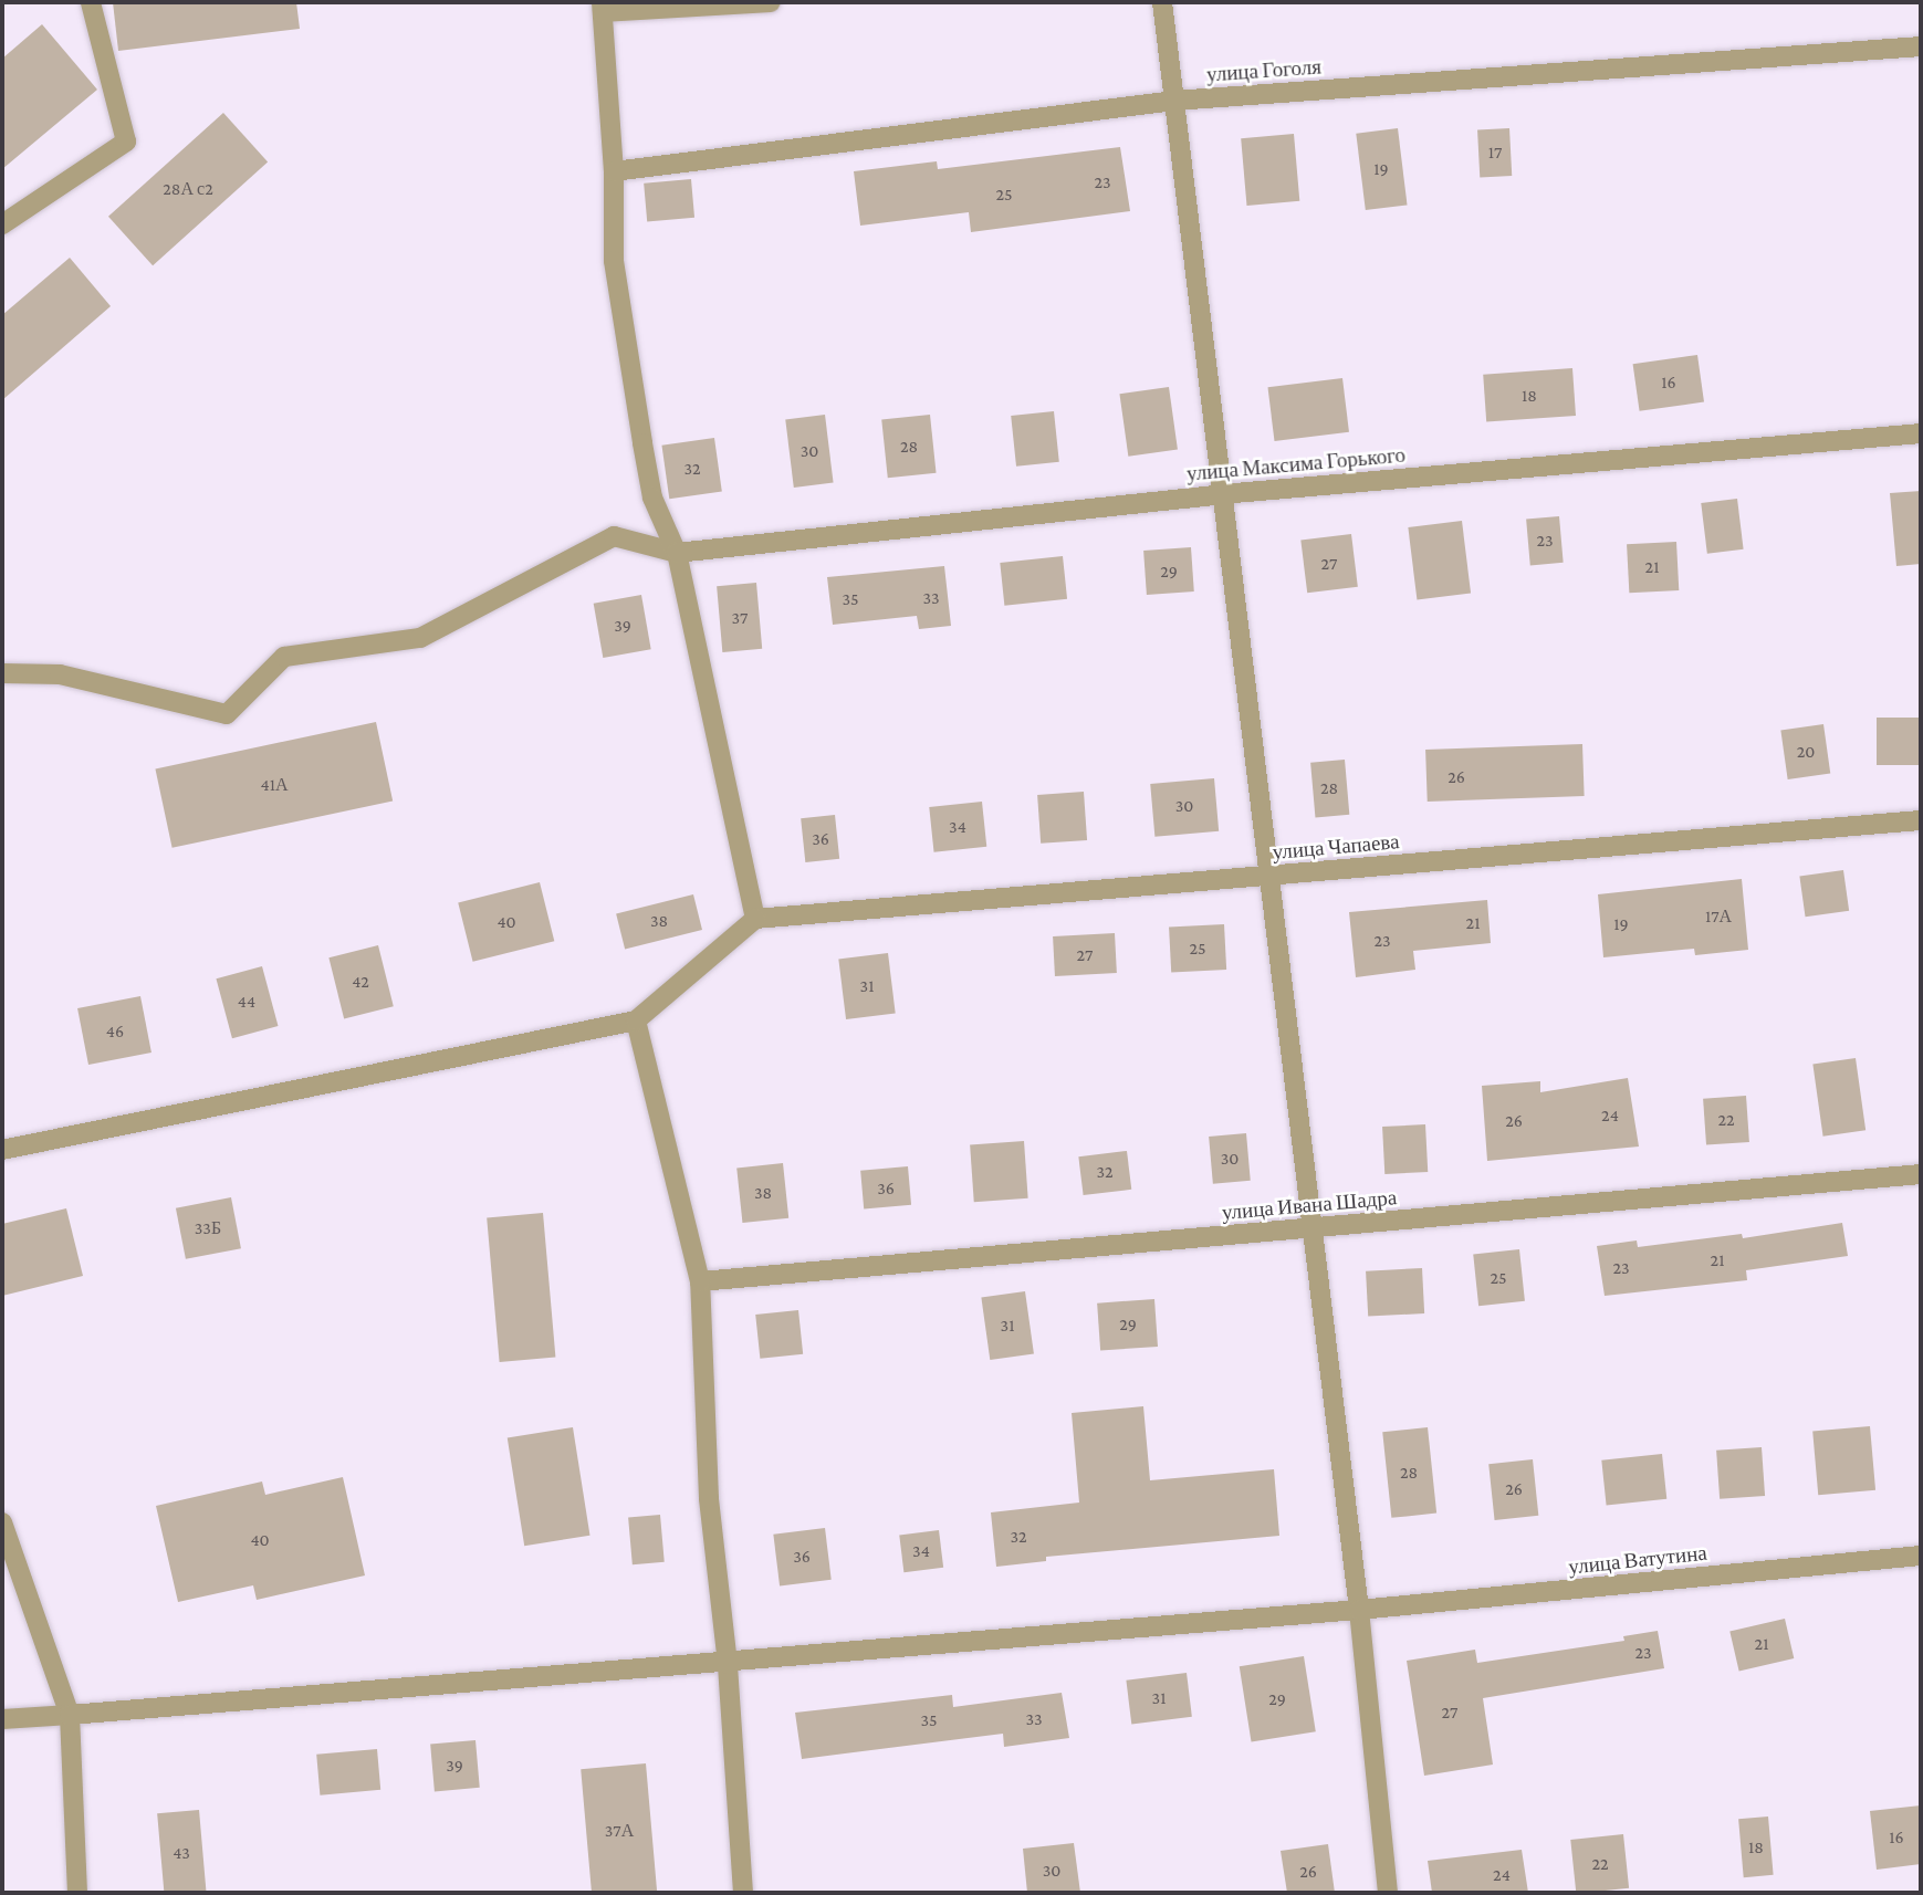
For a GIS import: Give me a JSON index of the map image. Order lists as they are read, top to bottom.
{
  "streets": {
    "street": [
      "улица Гоголя",
      "улица Максима Горького",
      "улица Чапаева",
      "улица Ивана Шадра",
      "улица Ватутина"
    ]
  },
  "house_numbers": [
    "17",
    "19",
    "23",
    "28А с2",
    "25",
    "16",
    "18",
    "28",
    "30",
    "32",
    "23",
    "27",
    "21",
    "29",
    "33",
    "35",
    "37",
    "39",
    "20",
    "26",
    "41А",
    "28",
    "30",
    "34",
    "36",
    "17А",
    "38",
    "40",
    "21",
    "19",
    "23",
    "25",
    "27",
    "42",
    "31",
    "44",
    "46",
    "24",
    "22",
    "26",
    "30",
    "32",
    "36",
    "38",
    "33Б",
    "21",
    "23",
    "25",
    "29",
    "31",
    "28",
    "26",
    "32",
    "40",
    "34",
    "36",
    "21",
    "23",
    "31",
    "29",
    "27",
    "33",
    "35",
    "39",
    "37А",
    "16",
    "18",
    "43",
    "22",
    "30",
    "26",
    "24"
  ]
}
